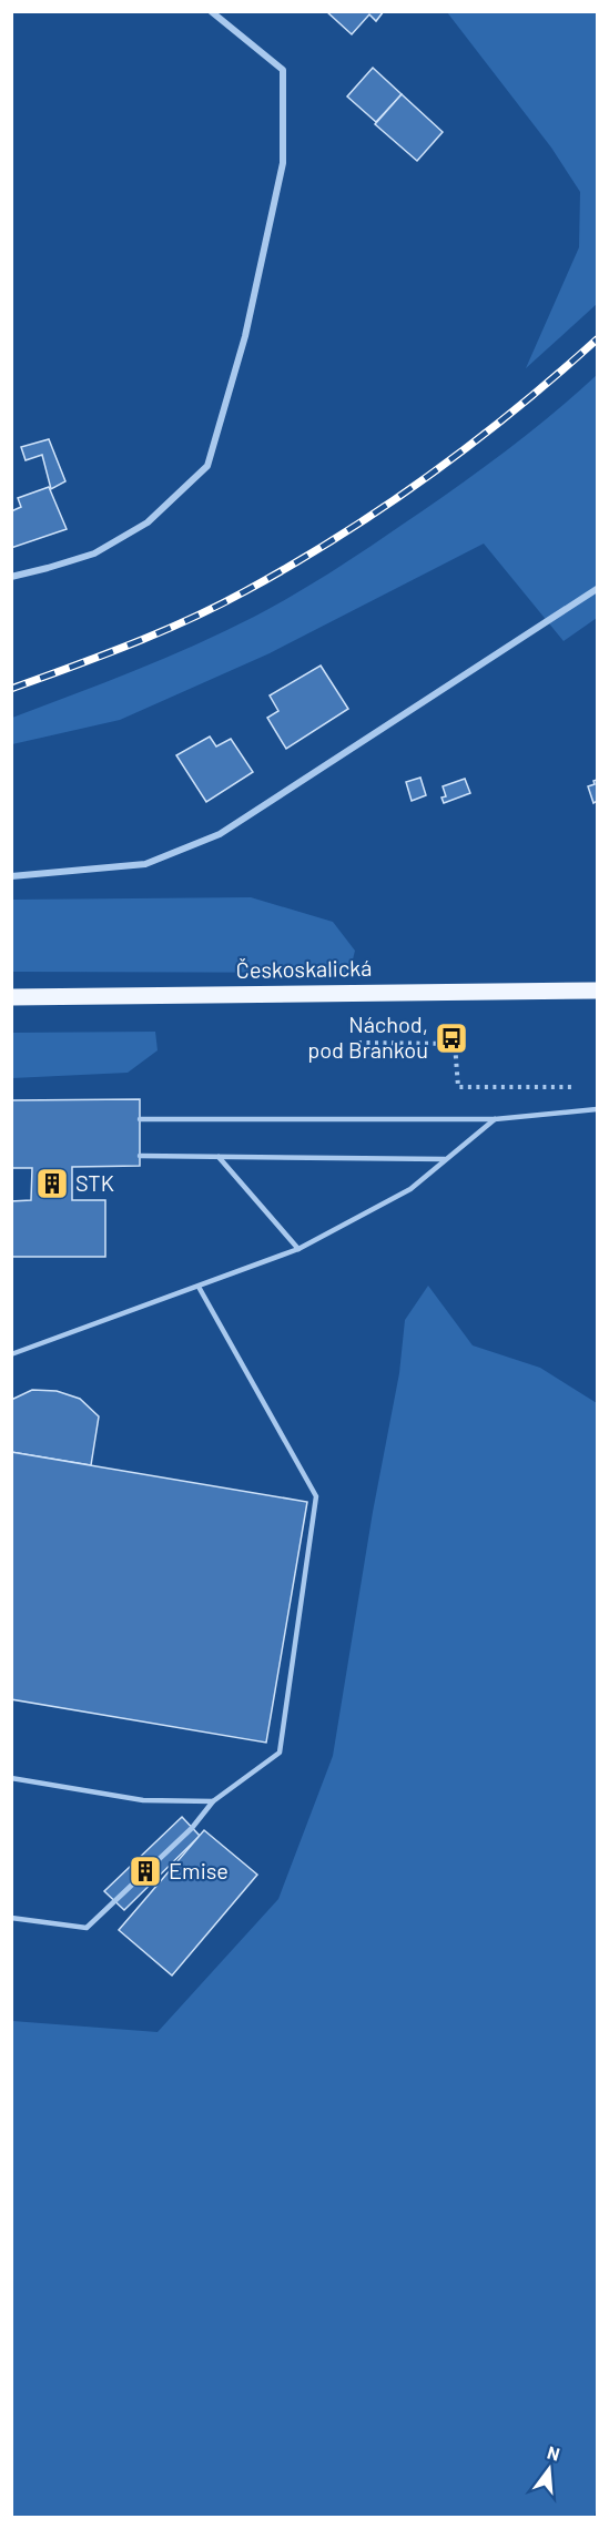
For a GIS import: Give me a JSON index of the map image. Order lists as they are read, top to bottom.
{
  "streets": {
    "main road": ["Českoskalická"]
  },
  "places": {
    "bus stop": ["Náchod, pod Brankou"],
    "building": ["STK", "Emise"]
  },
  "north": "top"
}
